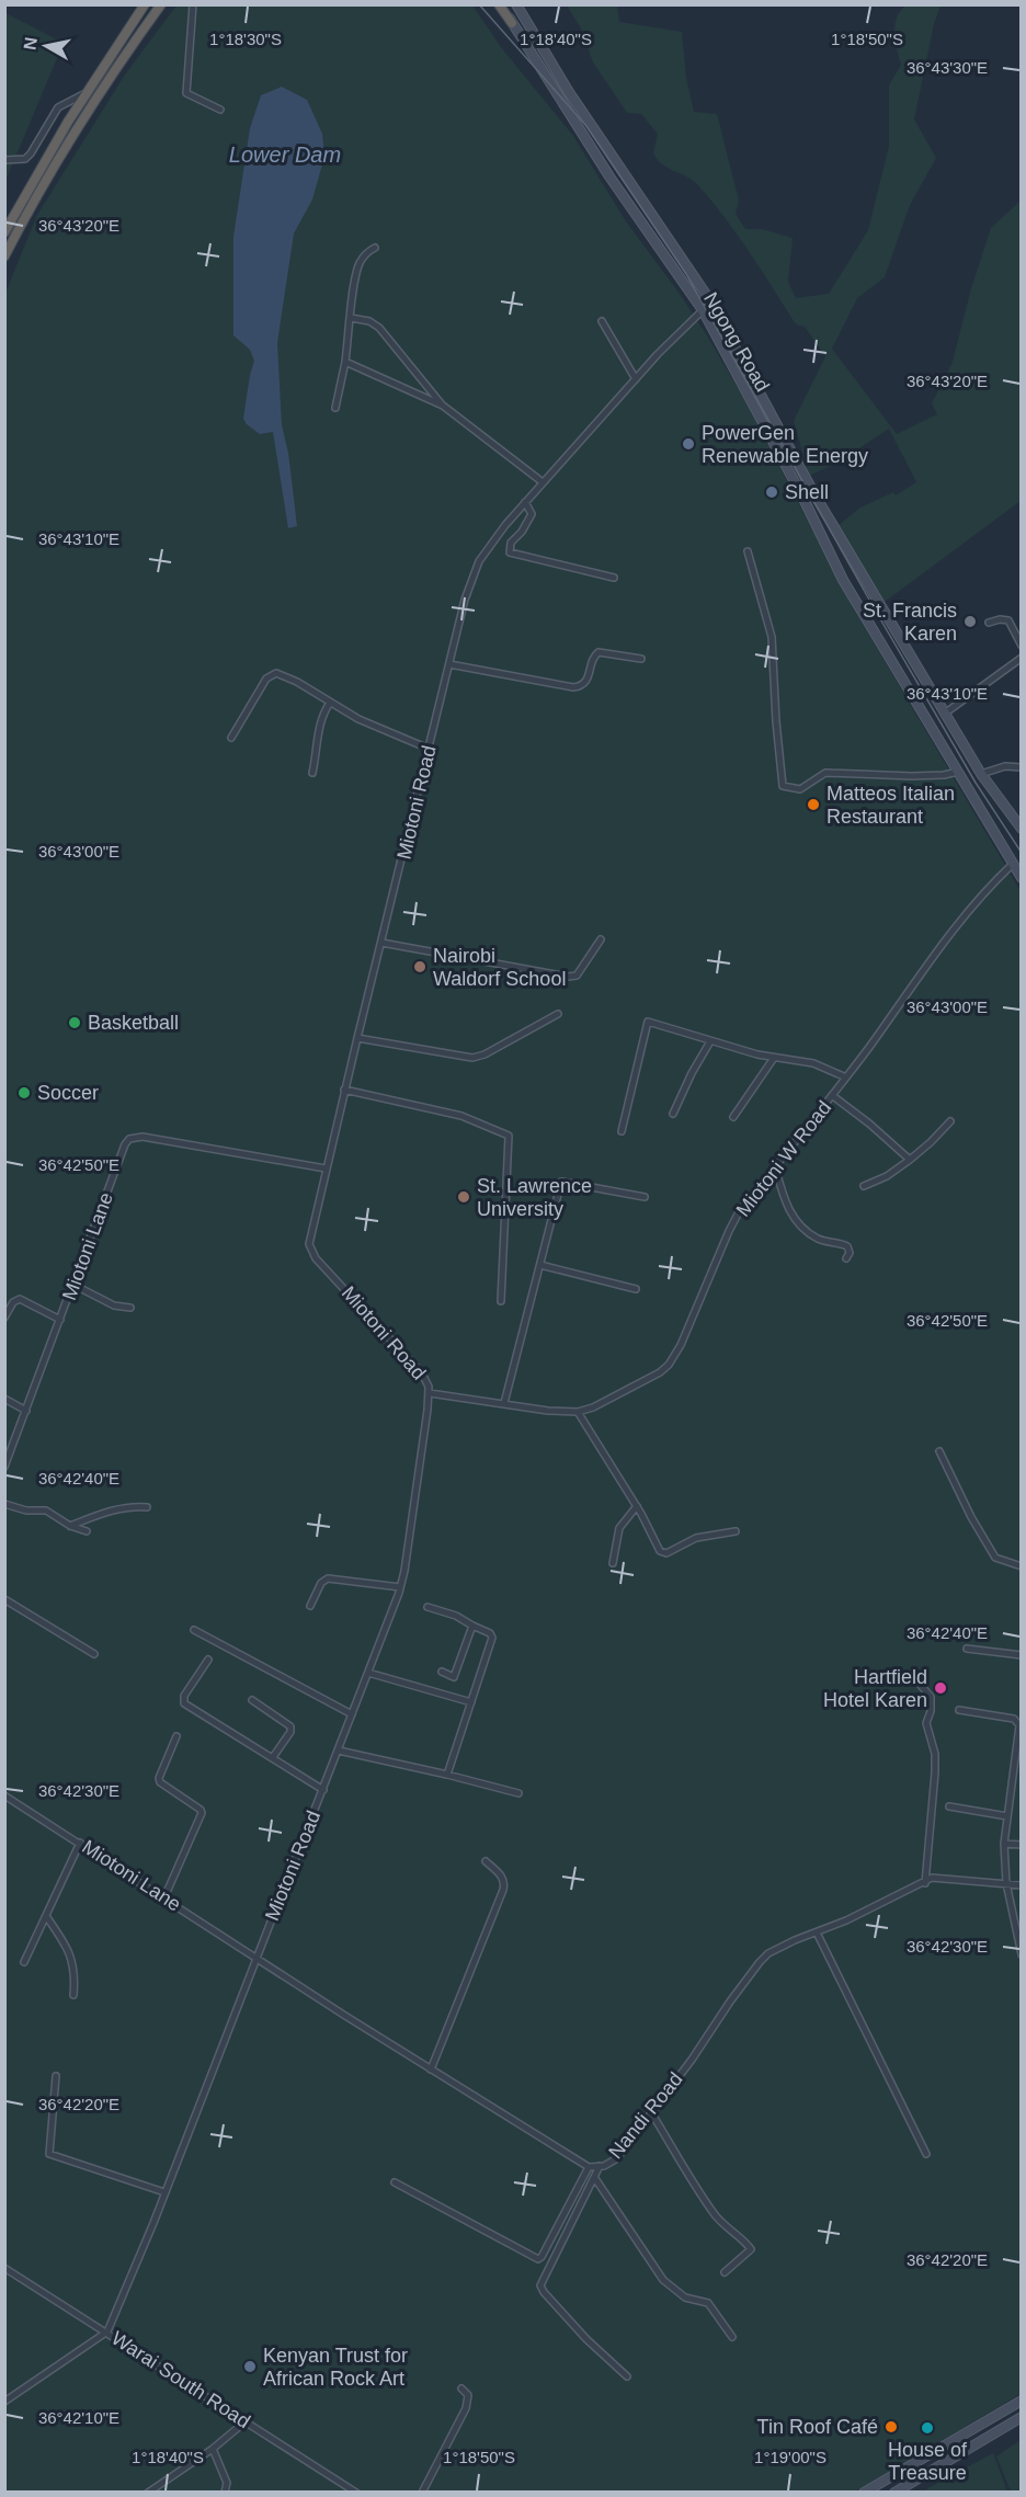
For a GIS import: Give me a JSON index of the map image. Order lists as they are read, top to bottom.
{
  "streets": {
    "main road": ["Ngong Road"],
    "street": [
      "Miotoni Road",
      "Miotoni W Road",
      "Miotoni Lane",
      "Nandi Road",
      "Warai South Road"
    ]
  },
  "crossings": [
    ["Ngong Road", "Miotoni Road"],
    ["Ngong Road", "Miotoni W Road"],
    ["Miotoni Road", "Miotoni W Road"],
    ["Miotoni Road", "Miotoni Lane"],
    ["Miotoni Road", "Nandi Road"],
    ["Miotoni Road", "Warai South Road"],
    ["Miotoni Lane", "Nandi Road"]
  ],
  "water": ["Lower Dam"],
  "places": [
    "PowerGen Renewable Energy",
    "Shell",
    "St. Francis Karen",
    "Matteos Italian Restaurant",
    "Nairobi Waldorf School",
    "Basketball",
    "Soccer",
    "St. Lawrence University",
    "Hartfield Hotel Karen",
    "Kenyan Trust for African Rock Art",
    "Tin Roof Café",
    "House of Treasure"
  ],
  "north": "left",
  "coordinates": [
    "1°18'30\"S",
    "1°18'40\"S",
    "1°18'50\"S",
    "36°43'30\"E",
    "36°43'20\"E",
    "36°43'10\"E",
    "36°43'00\"E",
    "36°42'50\"E",
    "36°42'40\"E",
    "36°42'30\"E",
    "36°42'20\"E",
    "36°42'10\"E",
    "1°19'00\"S"
  ]
}
